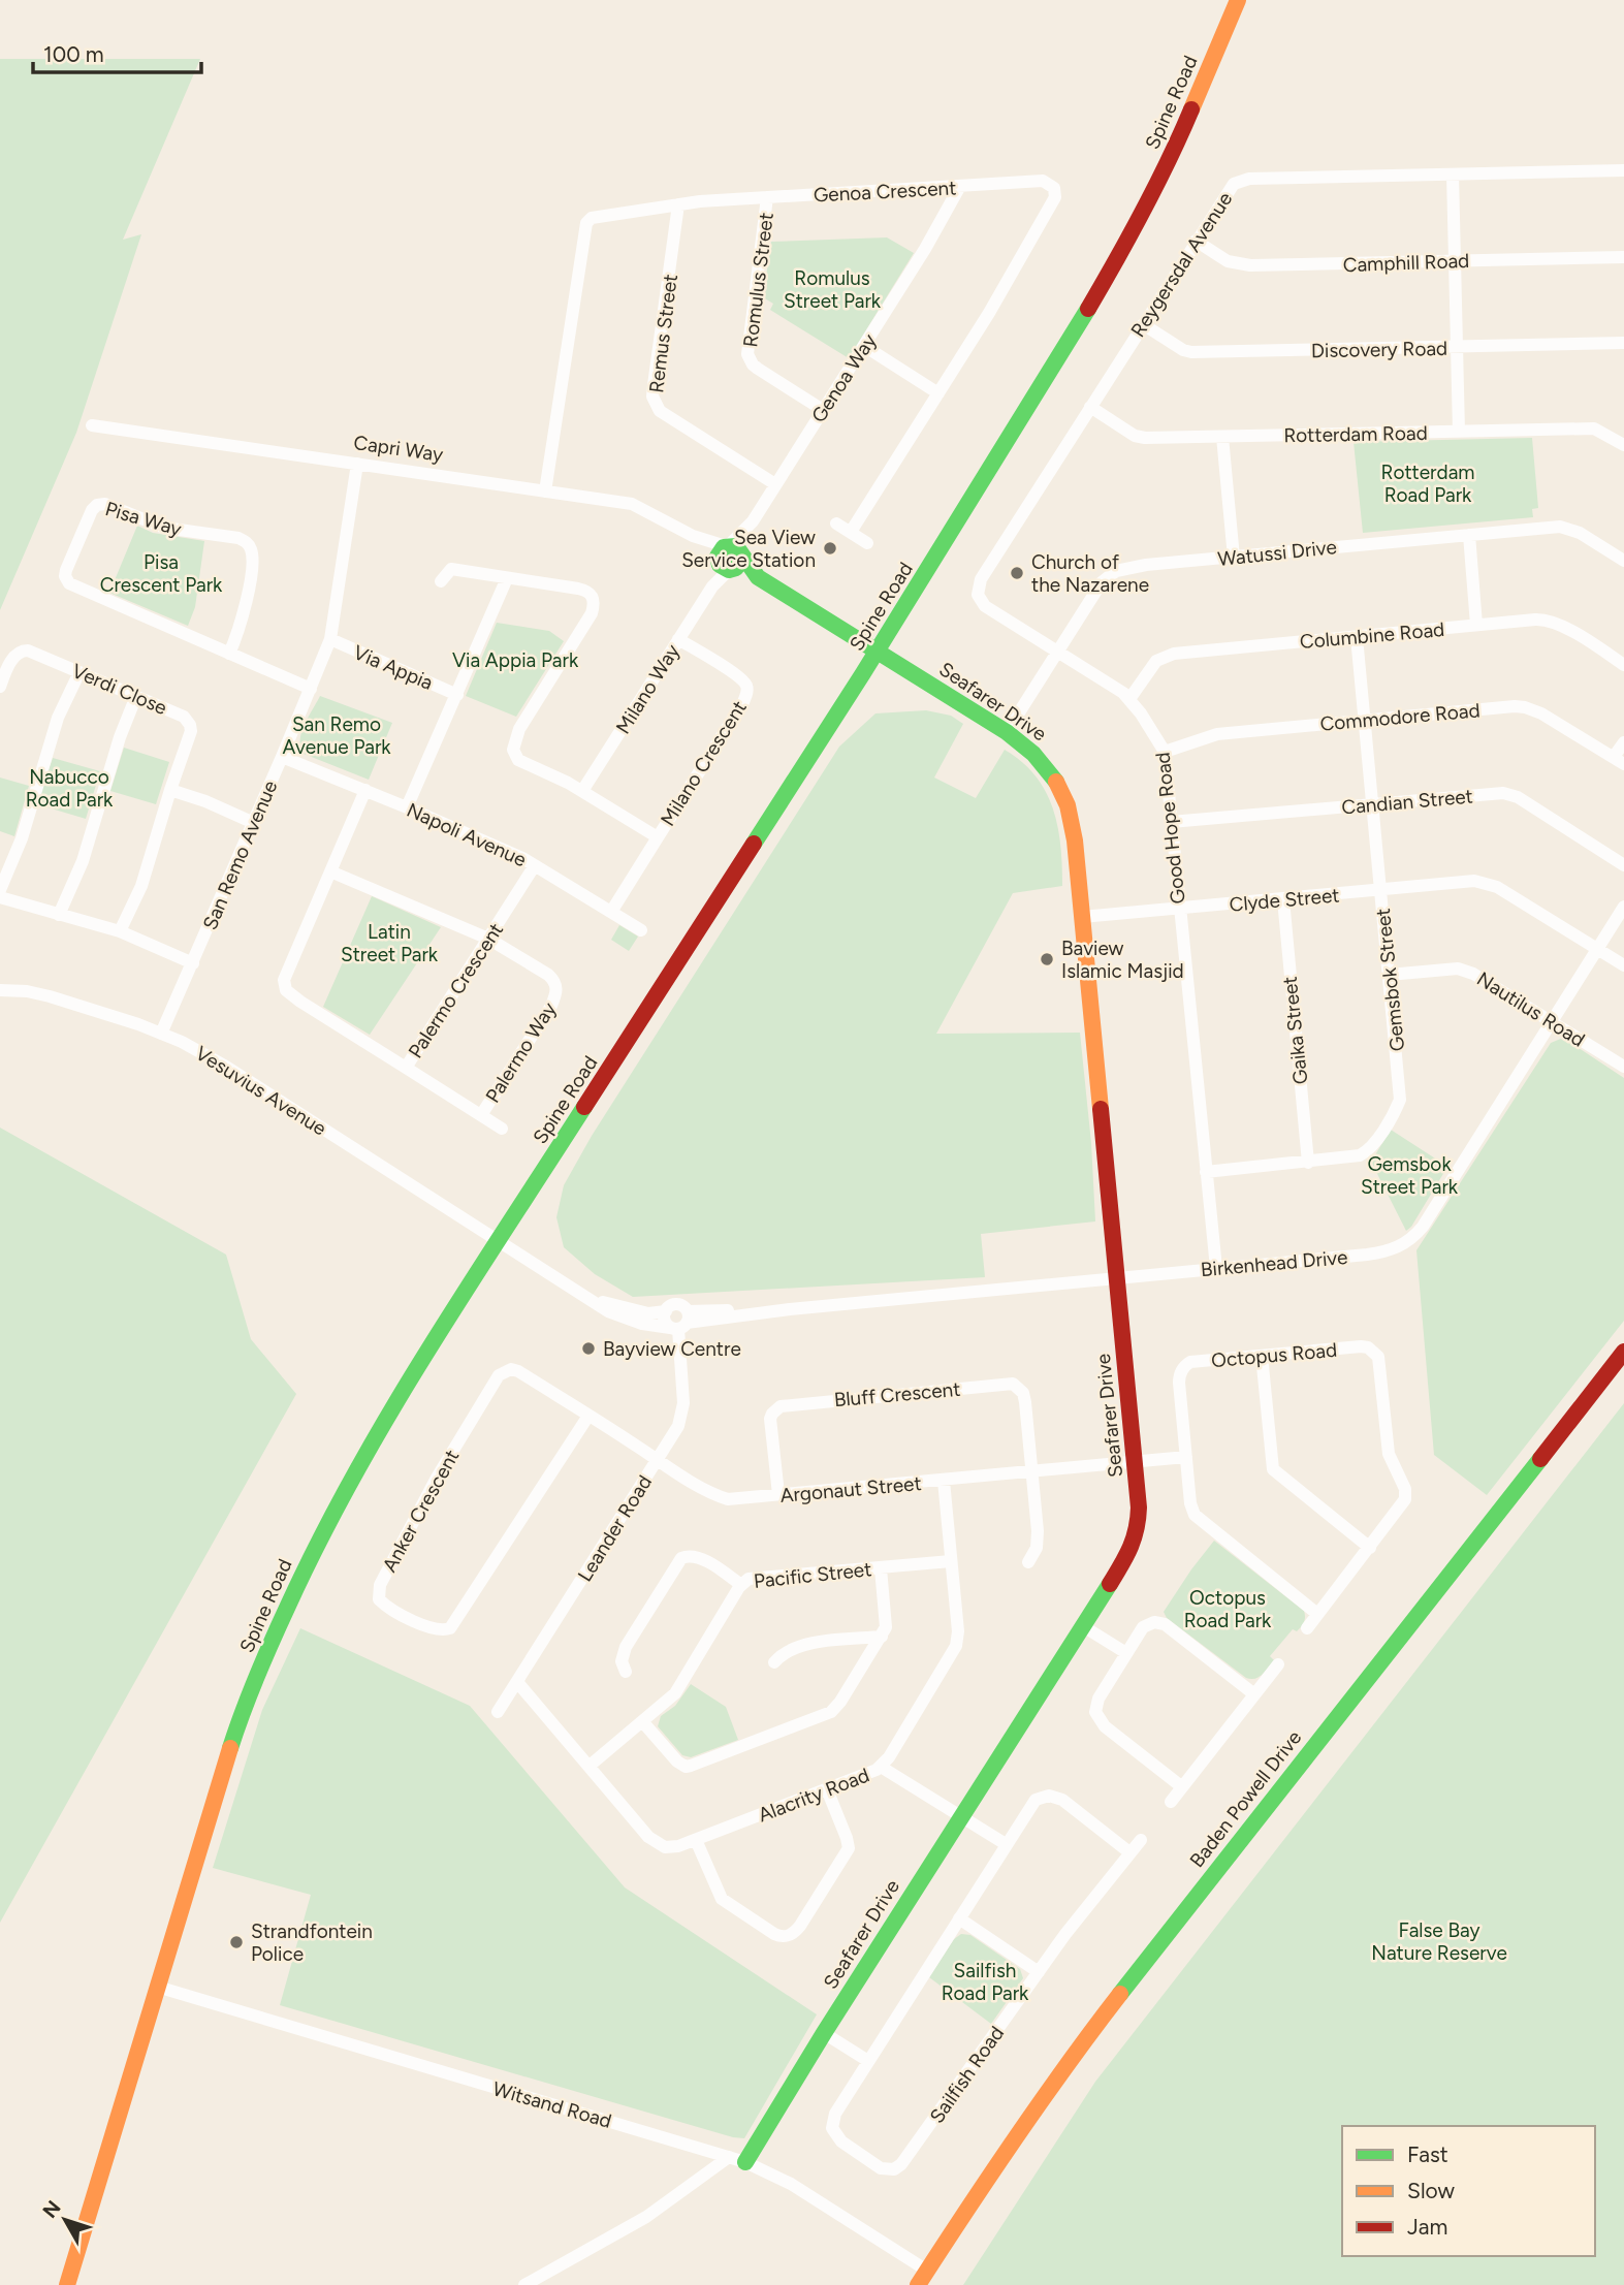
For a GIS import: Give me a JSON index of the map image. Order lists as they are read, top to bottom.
{
  "streets": {
    "main road": [
      "Spine Road",
      "Capri Way",
      "Seafarer Drive",
      "Baden Powell Drive"
    ],
    "street": [
      "Genoa Crescent",
      "Camphill Road",
      "Reygersdal Avenue",
      "Romulus Street",
      "Remus Street",
      "Discovery Road",
      "Genoa Way",
      "Rotterdam Road",
      "Pisa Way",
      "Watussi Drive",
      "Columbine Road",
      "Via Appia",
      "Verdi Close",
      "Milano Way",
      "Commodore Road",
      "Milano Crescent",
      "Candian Street",
      "Good Hope Road",
      "Napoli Avenue",
      "San Remo Avenue",
      "Clyde Street",
      "Gemsbok Street",
      "Palermo Crescent",
      "Nautilus Road",
      "Gaika Street",
      "Palermo Way",
      "Vesuvius Avenue",
      "Birkenhead Drive",
      "Octopus Road",
      "Bluff Crescent",
      "Argonaut Street",
      "Anker Crescent",
      "Leander Road",
      "Pacific Street",
      "Alacrity Road",
      "Sailfish Road",
      "Witsand Road"
    ]
  },
  "crossings": [
    ["Spine Road", "Capri Way"],
    ["Spine Road", "Seafarer Drive"],
    ["Spine Road", "Vesuvius Avenue"],
    ["Spine Road", "Birkenhead Drive"],
    ["Spine Road", "Witsand Road"],
    ["Genoa Crescent", "Romulus Street"],
    ["Genoa Crescent", "Remus Street"],
    ["Genoa Crescent", "Genoa Way"],
    ["Genoa Crescent", "Capri Way"],
    ["Camphill Road", "Reygersdal Avenue"],
    ["Reygersdal Avenue", "Discovery Road"],
    ["Reygersdal Avenue", "Rotterdam Road"],
    ["Reygersdal Avenue", "Watussi Drive"],
    ["Reygersdal Avenue", "Good Hope Road"],
    ["Romulus Street", "Genoa Way"],
    ["Remus Street", "Genoa Way"],
    ["Genoa Way", "Capri Way"],
    ["Genoa Way", "Milano Way"],
    ["Capri Way", "Milano Way"],
    ["Capri Way", "Seafarer Drive"],
    ["Capri Way", "San Remo Avenue"],
    ["Pisa Way", "San Remo Avenue"],
    ["Watussi Drive", "Seafarer Drive"],
    ["Watussi Drive", "Good Hope Road"],
    ["Columbine Road", "Good Hope Road"],
    ["Columbine Road", "Gemsbok Street"],
    ["Via Appia", "Napoli Avenue"],
    ["Via Appia", "San Remo Avenue"],
    ["Milano Way", "Milano Crescent"],
    ["Seafarer Drive", "Clyde Street"],
    ["Seafarer Drive", "Birkenhead Drive"],
    ["Seafarer Drive", "Argonaut Street"],
    ["Seafarer Drive", "Witsand Road"],
    ["Commodore Road", "Good Hope Road"],
    ["Commodore Road", "Gemsbok Street"],
    ["Milano Crescent", "Napoli Avenue"],
    ["Candian Street", "Good Hope Road"],
    ["Candian Street", "Gemsbok Street"],
    ["Good Hope Road", "Clyde Street"],
    ["Good Hope Road", "Gemsbok Street"],
    ["Good Hope Road", "Birkenhead Drive"],
    ["Napoli Avenue", "San Remo Avenue"],
    ["Napoli Avenue", "Palermo Crescent"],
    ["San Remo Avenue", "Vesuvius Avenue"],
    ["Clyde Street", "Gemsbok Street"],
    ["Clyde Street", "Gaika Street"],
    ["Clyde Street", "Birkenhead Drive"],
    ["Gemsbok Street", "Nautilus Road"],
    ["Gemsbok Street", "Gaika Street"],
    ["Palermo Crescent", "Palermo Way"],
    ["Nautilus Road", "Birkenhead Drive"],
    ["Vesuvius Avenue", "Birkenhead Drive"],
    ["Birkenhead Drive", "Leander Road"],
    ["Octopus Road", "Argonaut Street"],
    ["Bluff Crescent", "Argonaut Street"],
    ["Argonaut Street", "Anker Crescent"],
    ["Argonaut Street", "Leander Road"],
    ["Argonaut Street", "Alacrity Road"],
    ["Leander Road", "Alacrity Road"],
    ["Pacific Street", "Alacrity Road"],
    ["Baden Powell Drive", "Witsand Road"]
  ],
  "parks": [
    "Romulus Street Park",
    "Rotterdam Road Park",
    "Pisa Crescent Park",
    "Via Appia Park",
    "San Remo Avenue Park",
    "Nabucco Road Park",
    "Latin Street Park",
    "Gemsbok Street Park",
    "Octopus Road Park",
    "False Bay Nature Reserve",
    "Sailfish Road Park"
  ],
  "places": [
    "Sea View Service Station",
    "Church of the Nazarene",
    "Baview Islamic Masjid",
    "Bayview Centre",
    "Strandfontein Police"
  ],
  "legend": ["Fast", "Slow", "Jam"],
  "scale_bar": "100 m",
  "north": "top left"
}
